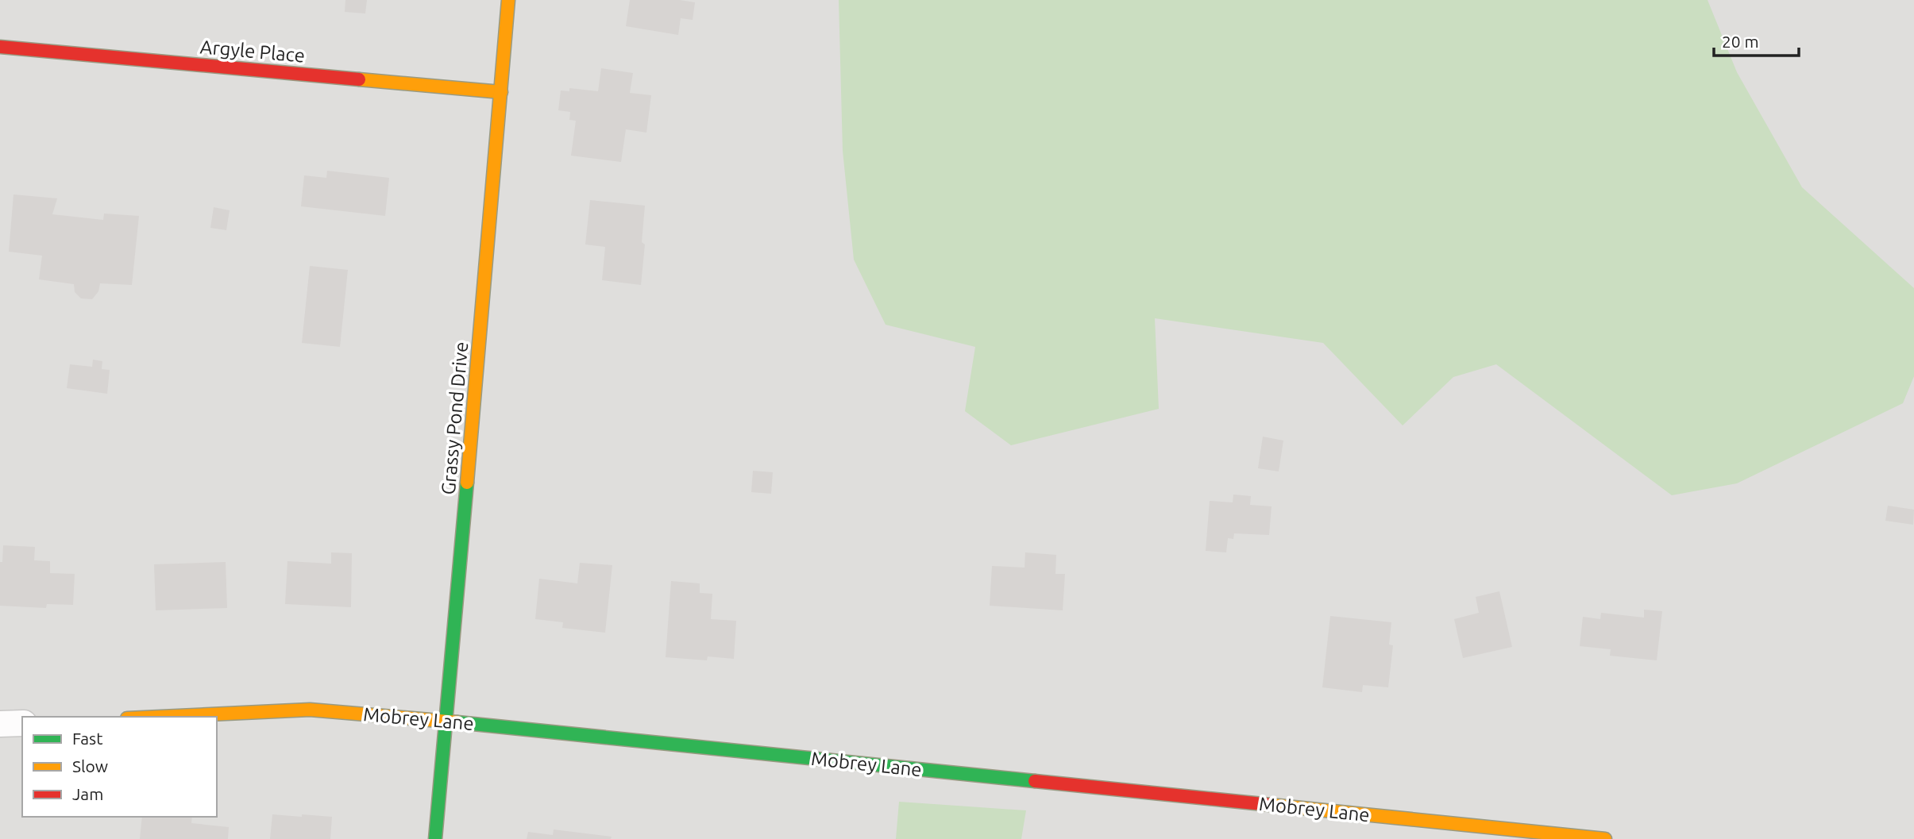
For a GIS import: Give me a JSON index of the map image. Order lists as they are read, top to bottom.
{
  "streets": {
    "street": ["Argyle Place", "Grassy Pond Drive", "Mobrey Lane"]
  },
  "crossings": [
    ["Argyle Place", "Grassy Pond Drive"],
    ["Grassy Pond Drive", "Mobrey Lane"]
  ],
  "legend": ["Fast", "Slow", "Jam"],
  "scale_bar": "20 m"
}
